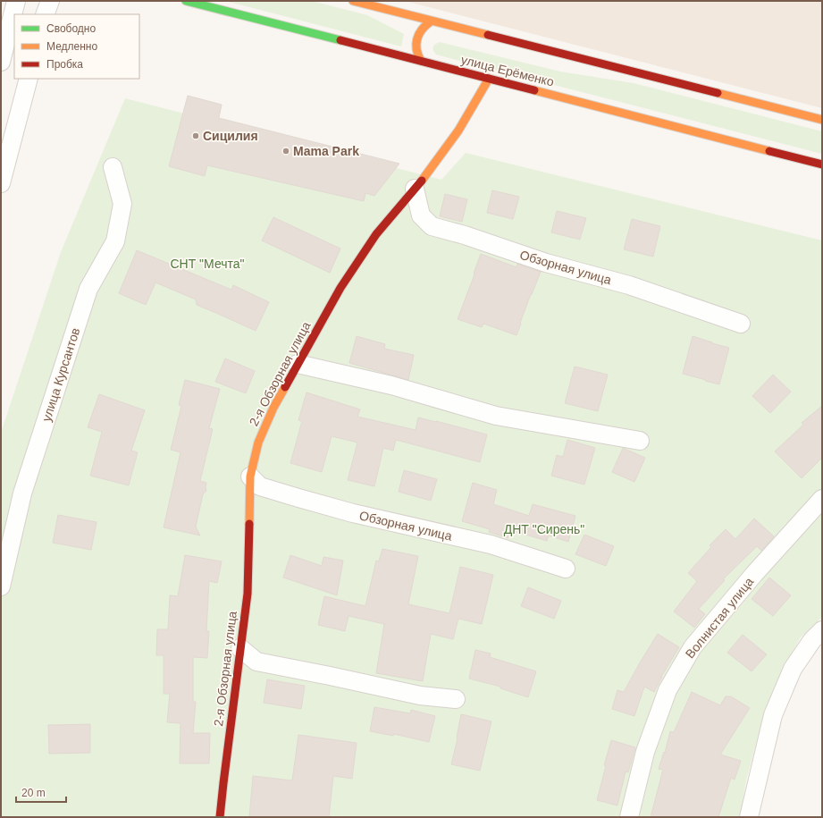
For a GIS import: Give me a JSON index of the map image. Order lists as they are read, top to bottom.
{
  "streets": {
    "street": [
      "улица Ерёменко",
      "Обзорная улица",
      "2-я Обзорная улица",
      "улица Курсантов",
      "Волнистая улица"
    ]
  },
  "crossings": [
    ["улица Ерёменко", "2-я Обзорная улица"],
    ["Обзорная улица", "2-я Обзорная улица"]
  ],
  "parks": ["СНТ \"Мечта\"", "ДНТ \"Сирень\""],
  "places": ["Сицилия", "Mama Park"],
  "legend": ["Свободно", "Медленно", "Пробка"],
  "scale_bar": "20 m"
}
